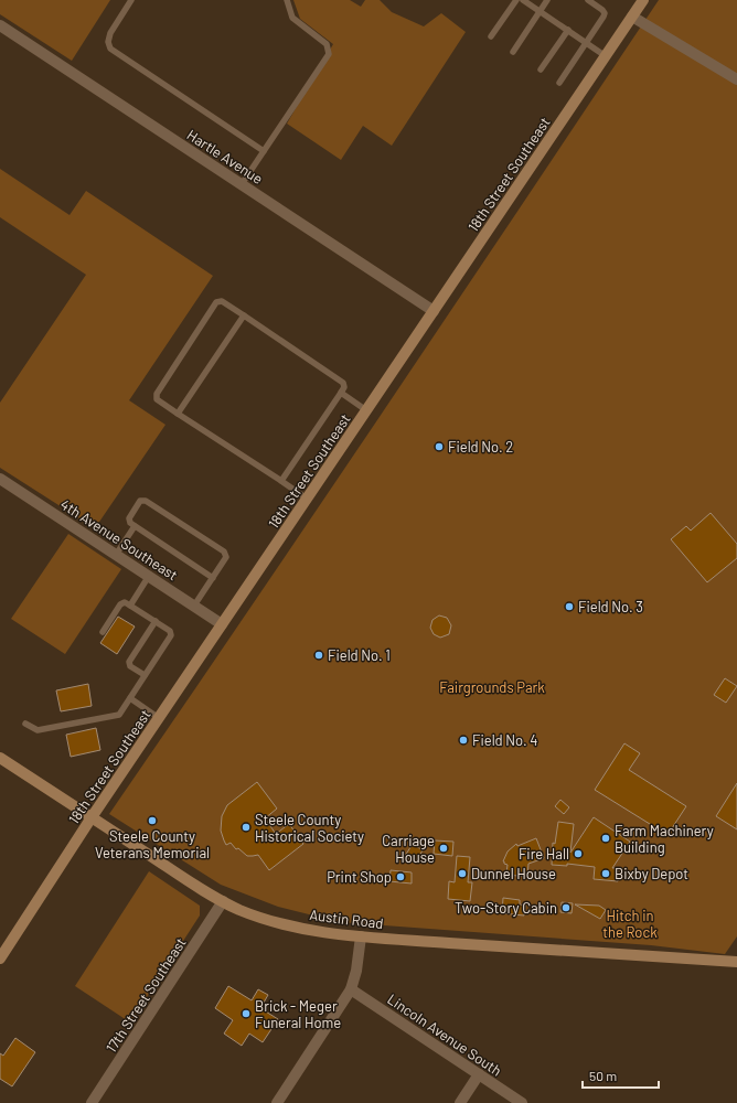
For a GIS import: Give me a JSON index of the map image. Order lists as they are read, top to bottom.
{
  "streets": {
    "street": [
      "Hartle Avenue",
      "18th Street Southeast",
      "4th Avenue Southeast",
      "Austin Road",
      "17th Street Southeast",
      "Lincoln Avenue South"
    ]
  },
  "crossings": [
    ["Hartle Avenue", "18th Street Southeast"],
    ["18th Street Southeast", "4th Avenue Southeast"],
    ["18th Street Southeast", "Austin Road"],
    ["Austin Road", "17th Street Southeast"]
  ],
  "parks": ["Fairgrounds Park", "Hitch in the Rock"],
  "places": [
    "Field No. 2",
    "Field No. 3",
    "Field No. 1",
    "Field No. 4",
    "Steele County Veterans Memorial",
    "Steele County Historical Society",
    "Farm Machinery Building",
    "Carriage House",
    "Fire Hall",
    "Dunnel House",
    "Bixby Depot",
    "Print Shop",
    "Two-Story Cabin",
    "Brick - Meger Funeral Home"
  ],
  "scale_bar": "50 m"
}
